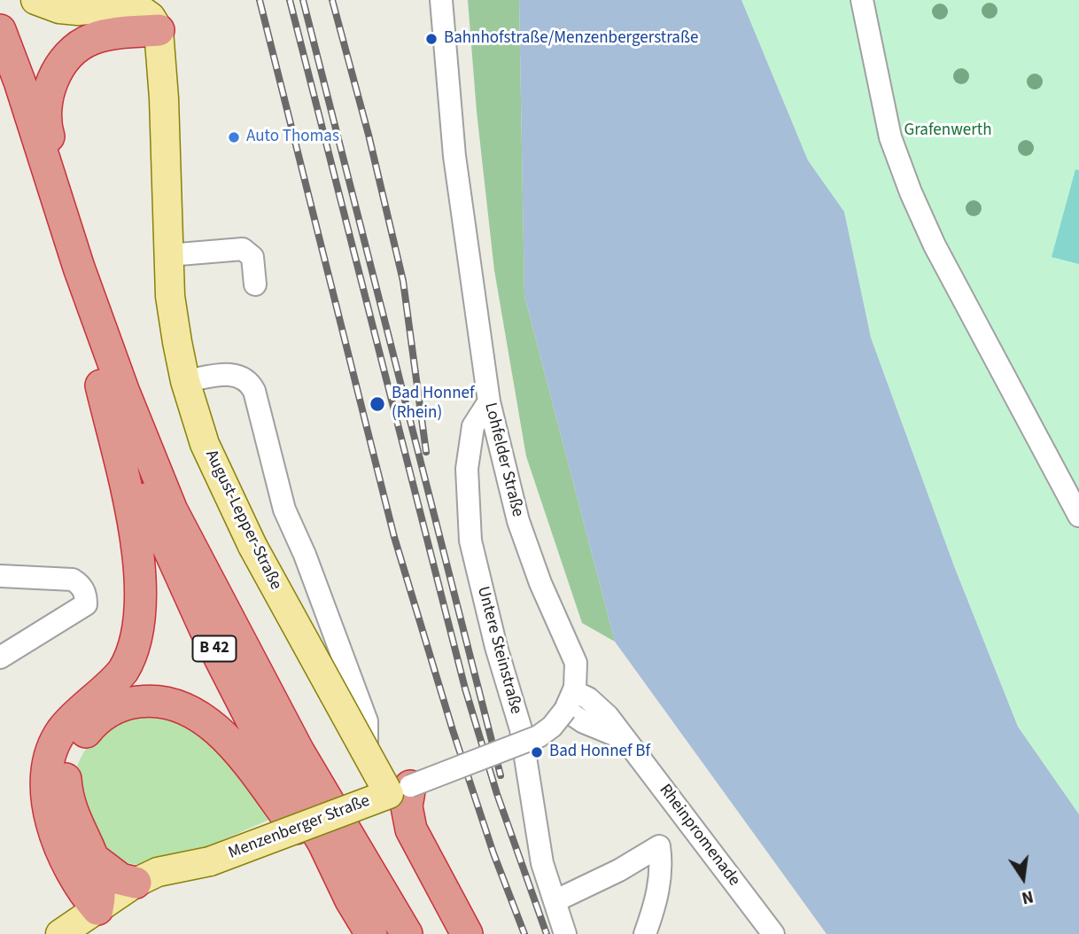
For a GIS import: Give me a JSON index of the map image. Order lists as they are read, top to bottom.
{
  "streets": {
    "highway": ["B 42"],
    "main road": ["August-Lepper-Straße", "Menzenberger Straße"],
    "street": ["Lohfelder Straße", "Untere Steinstraße", "Rheinpromenade"]
  },
  "crossings": [
    ["Lohfelder Straße", "Untere Steinstraße"],
    ["Lohfelder Straße", "Rheinpromenade"],
    ["August-Lepper-Straße", "Menzenberger Straße"]
  ],
  "parks": ["Grafenwerth"],
  "places": [
    "Bahnhofstraße/Menzenbergerstraße",
    "Auto Thomas",
    "Bad Honnef (Rhein)",
    "Bad Honnef Bf"
  ],
  "north": "bottom"
}
